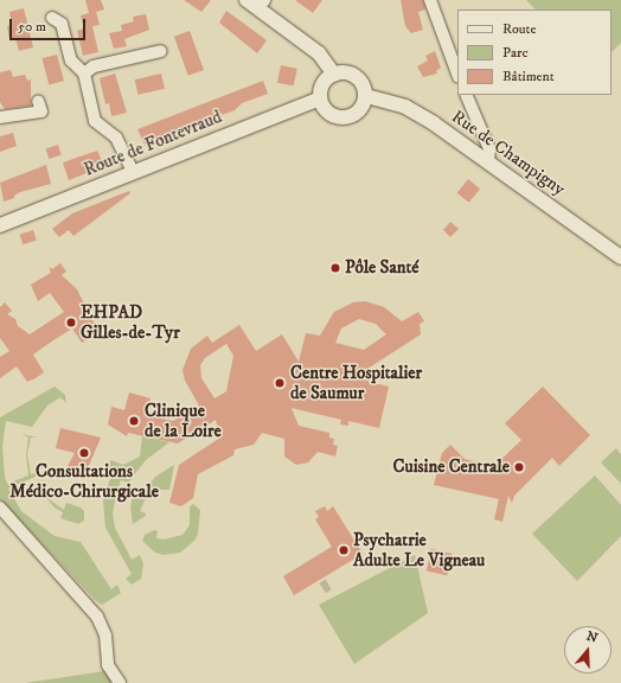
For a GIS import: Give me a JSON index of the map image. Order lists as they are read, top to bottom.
{
  "streets": {
    "street": ["Route de Fontevraud", "Rue de Champigny"]
  },
  "crossings": [
    ["Route de Fontevraud", "Rue de Champigny"]
  ],
  "places": [
    "Pôle Santé",
    "EHPAD Gilles-de-Tyr",
    "Centre Hospitalier de Saumur",
    "Clinique de la Loire",
    "Consultations Médico-Chirurgicale",
    "Cuisine Centrale",
    "Psychatrie Adulte Le Vigneau"
  ],
  "legend": ["Route", "Parc", "Bâtiment"],
  "scale_bar": "50 m",
  "north": "top"
}
